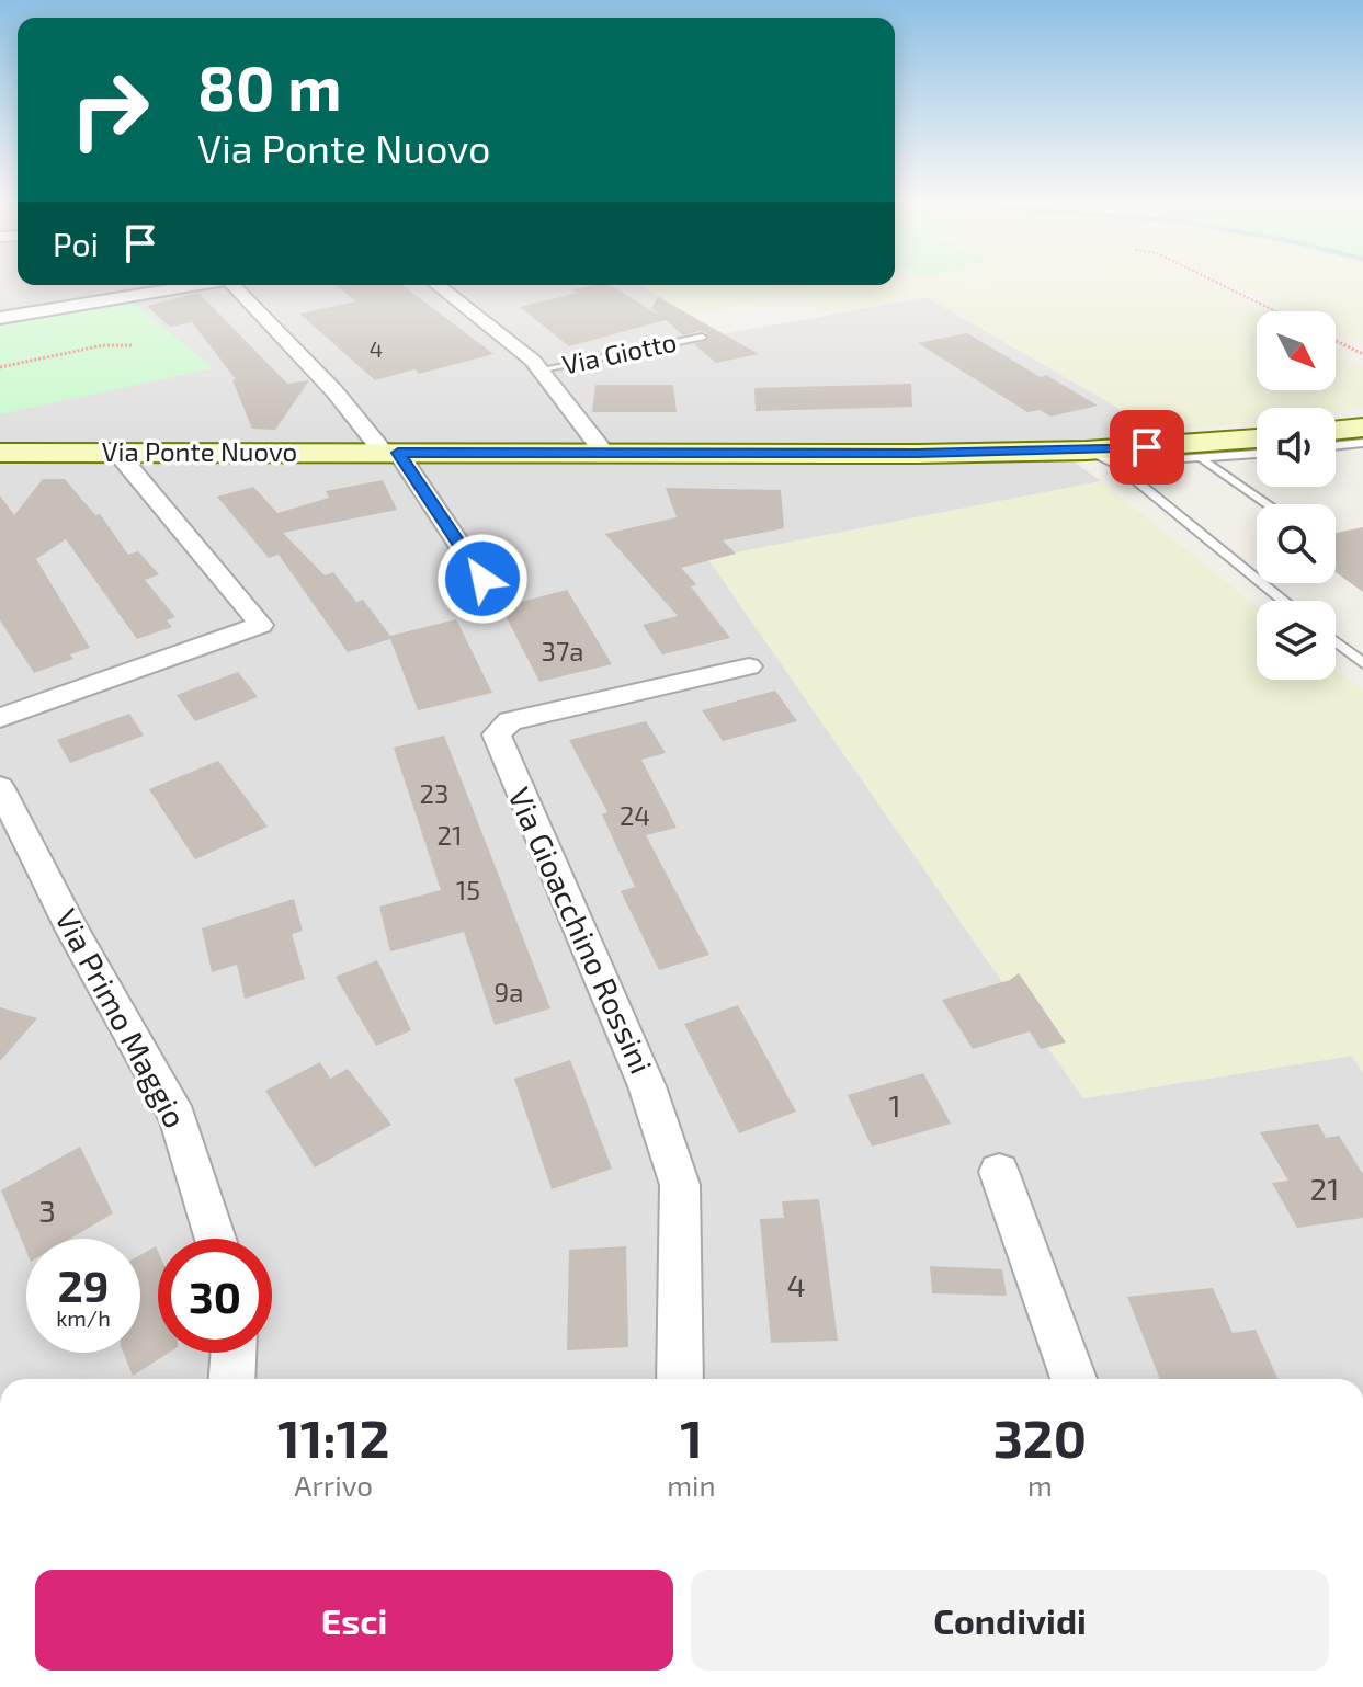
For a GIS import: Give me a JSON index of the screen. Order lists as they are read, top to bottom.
{
  "streets": {
    "main road": ["Via Ponte Nuovo"],
    "street": ["Via Giotto", "Via Gioacchino Rossini", "Via Primo Maggio"]
  },
  "crossings": [
    ["Via Giotto", "Via Ponte Nuovo"]
  ],
  "house_numbers": [
    "4",
    "37a",
    "23",
    "24",
    "21",
    "15",
    "9a",
    "1",
    "21",
    "3",
    "4"
  ],
  "north": "bottom right",
  "page": {
    "turn": ["80 m", "Via Ponte Nuovo"],
    "then": "Poi",
    "speed": "29 km/h",
    "limit": "30",
    "eta": [
      "11:12",
      "Arrivo",
      "1",
      "min",
      "320",
      "m"
    ],
    "buttons": ["Esci", "Condividi"]
  }
}
